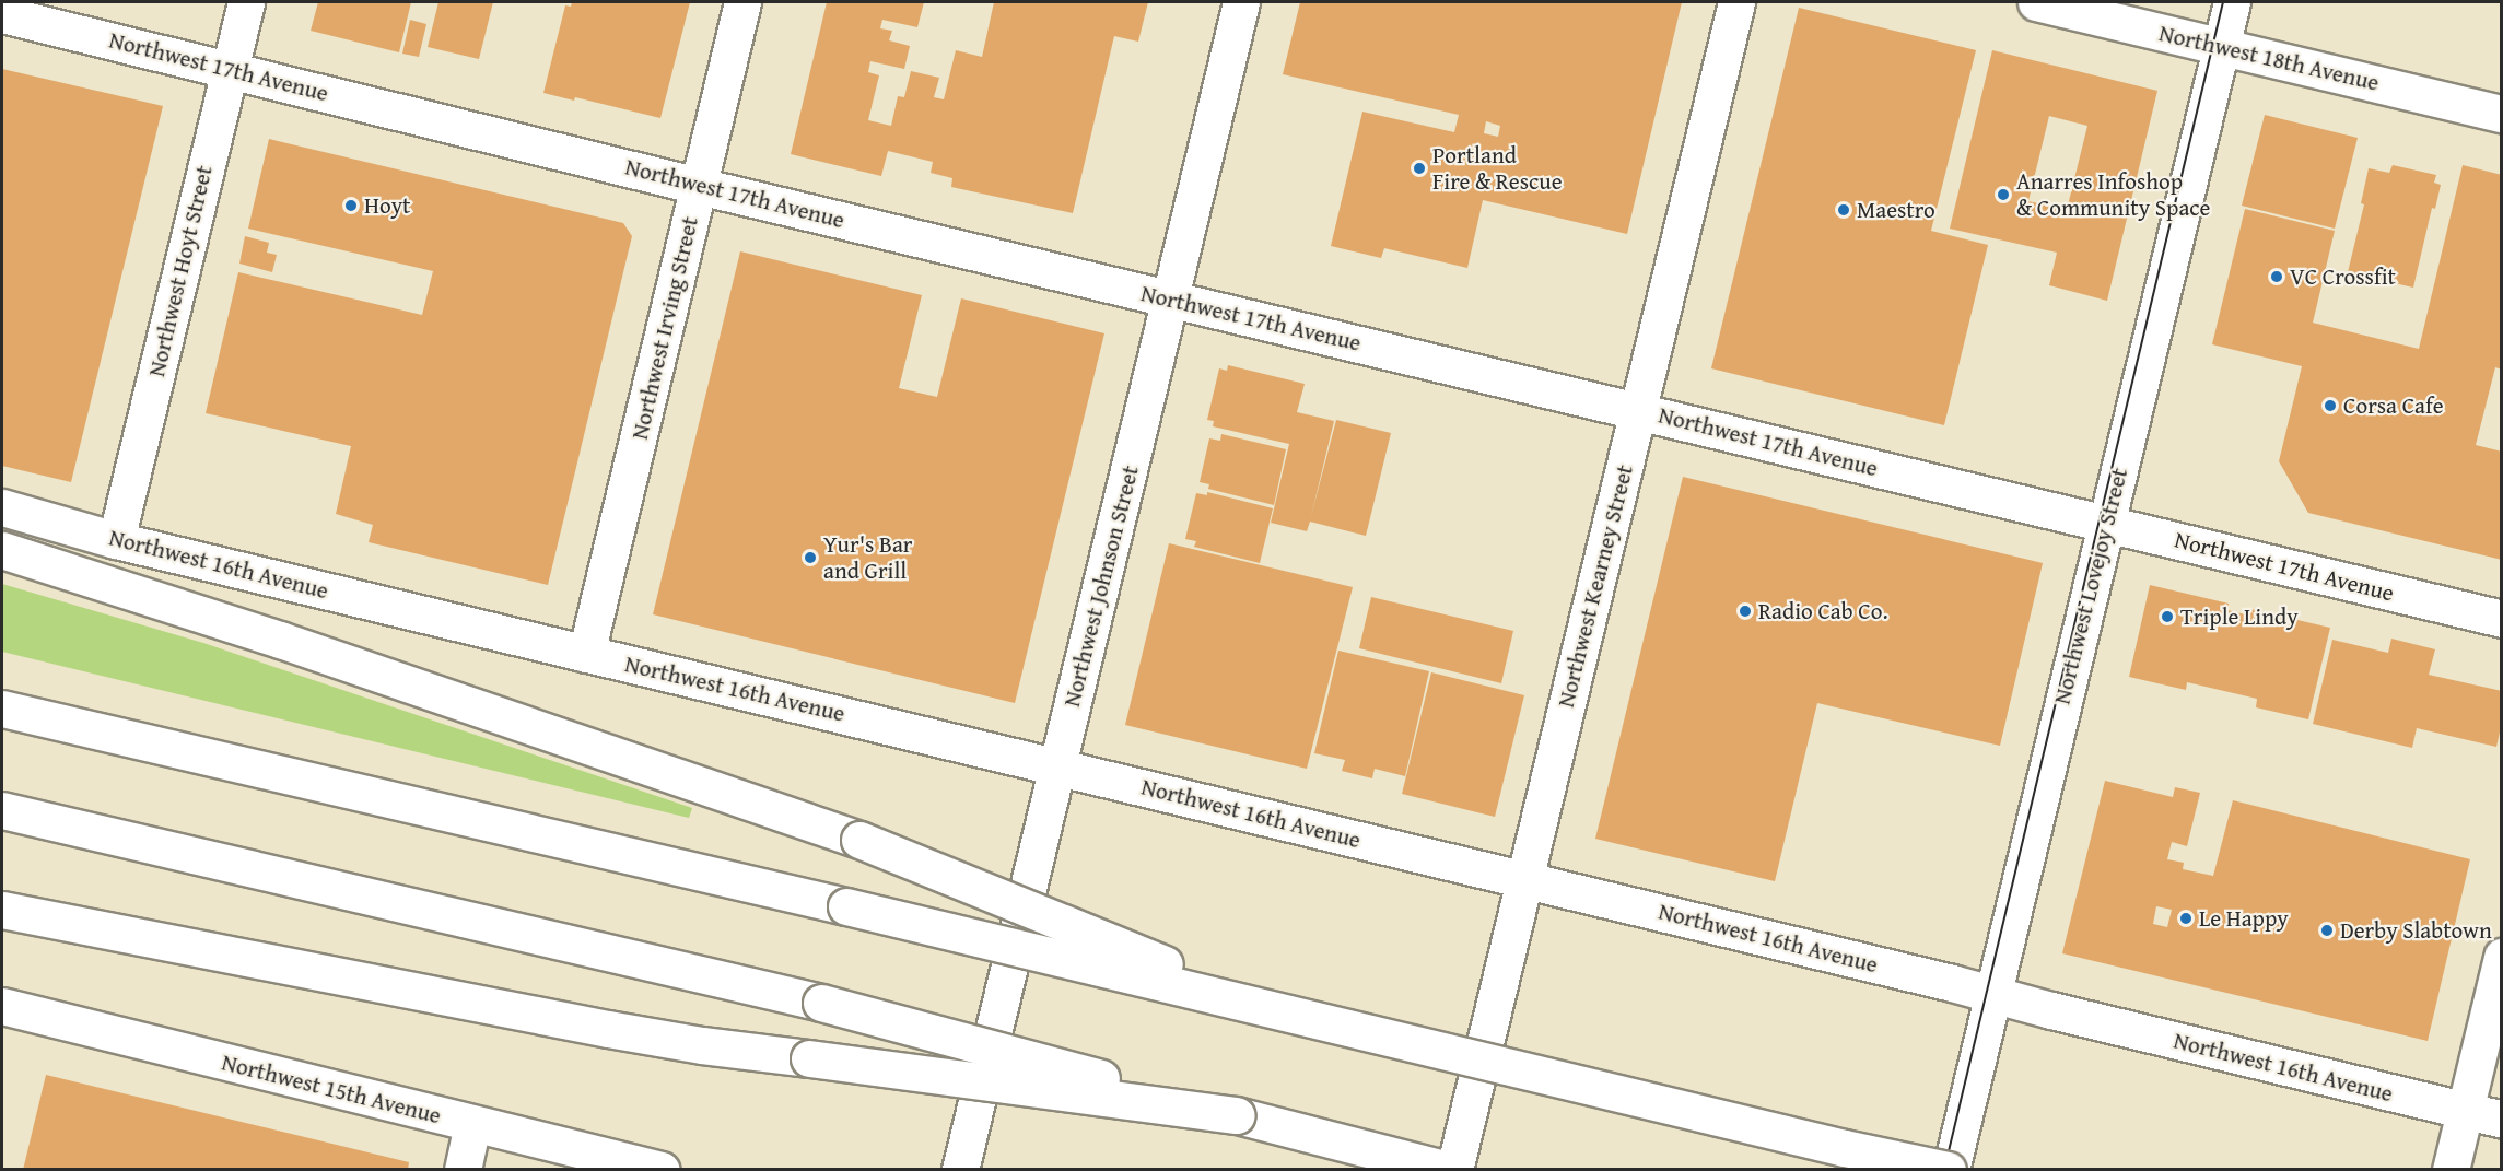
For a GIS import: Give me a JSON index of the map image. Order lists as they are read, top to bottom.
{
  "streets": {
    "main road": [
      "Northwest 18th Avenue",
      "Northwest 17th Avenue",
      "Northwest Hoyt Street",
      "Northwest Irving Street",
      "Northwest 16th Avenue",
      "Northwest Johnson Street",
      "Northwest Kearney Street",
      "Northwest Lovejoy Street",
      "Northwest 15th Avenue"
    ]
  },
  "crossings": [
    ["Northwest 18th Avenue", "Northwest Lovejoy Street"],
    ["Northwest 17th Avenue", "Northwest Hoyt Street"],
    ["Northwest 17th Avenue", "Northwest Irving Street"],
    ["Northwest 17th Avenue", "Northwest Johnson Street"],
    ["Northwest 17th Avenue", "Northwest Kearney Street"],
    ["Northwest 17th Avenue", "Northwest Lovejoy Street"],
    ["Northwest Hoyt Street", "Northwest 16th Avenue"],
    ["Northwest Irving Street", "Northwest 16th Avenue"],
    ["Northwest 16th Avenue", "Northwest Johnson Street"],
    ["Northwest 16th Avenue", "Northwest Kearney Street"],
    ["Northwest 16th Avenue", "Northwest Lovejoy Street"]
  ],
  "places": [
    "Portland Fire & Rescue",
    "Anarres Infoshop & Community Space",
    "Hoyt",
    "Maestro",
    "VC Crossfit",
    "Corsa Cafe",
    "Yur's Bar and Grill",
    "Radio Cab Co.",
    "Triple Lindy",
    "Le Happy",
    "Derby Slabtown"
  ]
}
